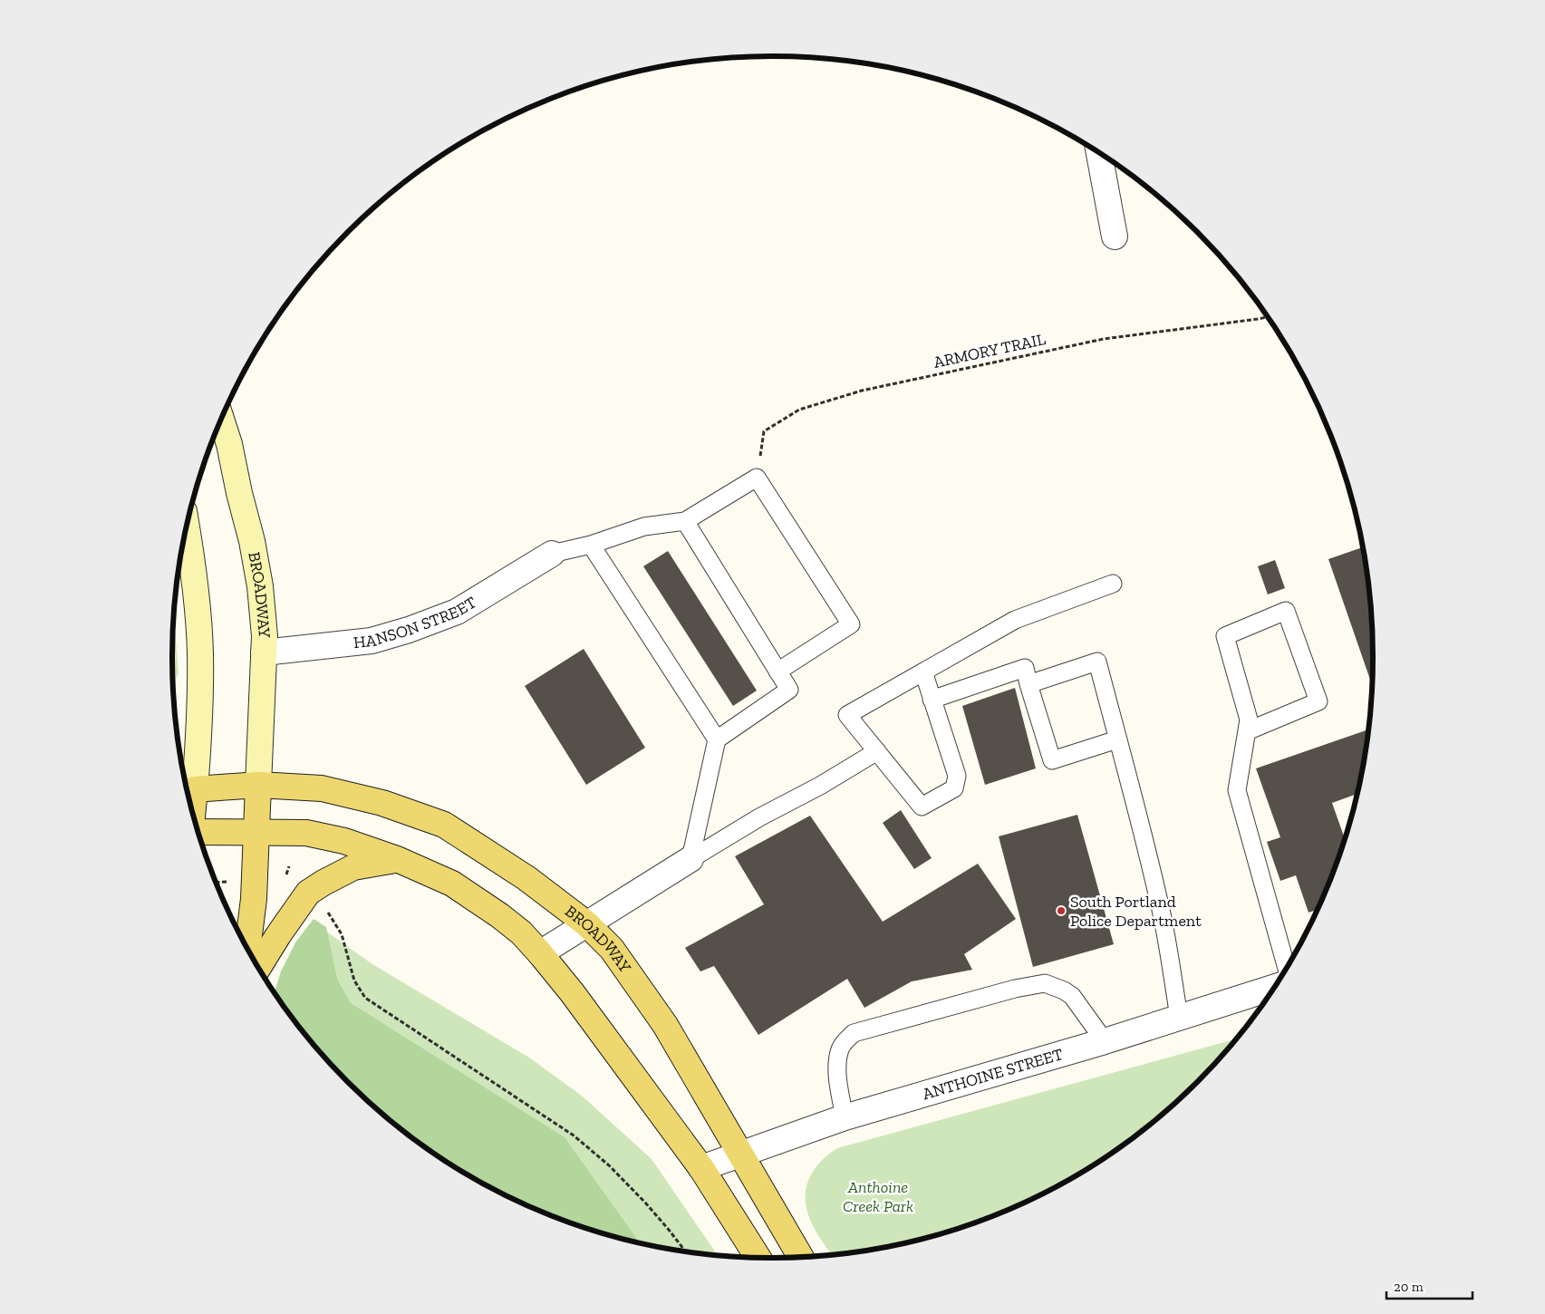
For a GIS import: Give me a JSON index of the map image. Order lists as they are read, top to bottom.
{
  "streets": {
    "main road": ["BROADWAY"],
    "street": ["HANSON STREET", "ANTHOINE STREET"],
    "path": ["ARMORY TRAIL"]
  },
  "crossings": [
    ["BROADWAY", "HANSON STREET"],
    ["BROADWAY", "ANTHOINE STREET"]
  ],
  "parks": ["Anthoine Creek Park"],
  "places": ["South Portland Police Department"],
  "scale_bar": "20 m"
}
